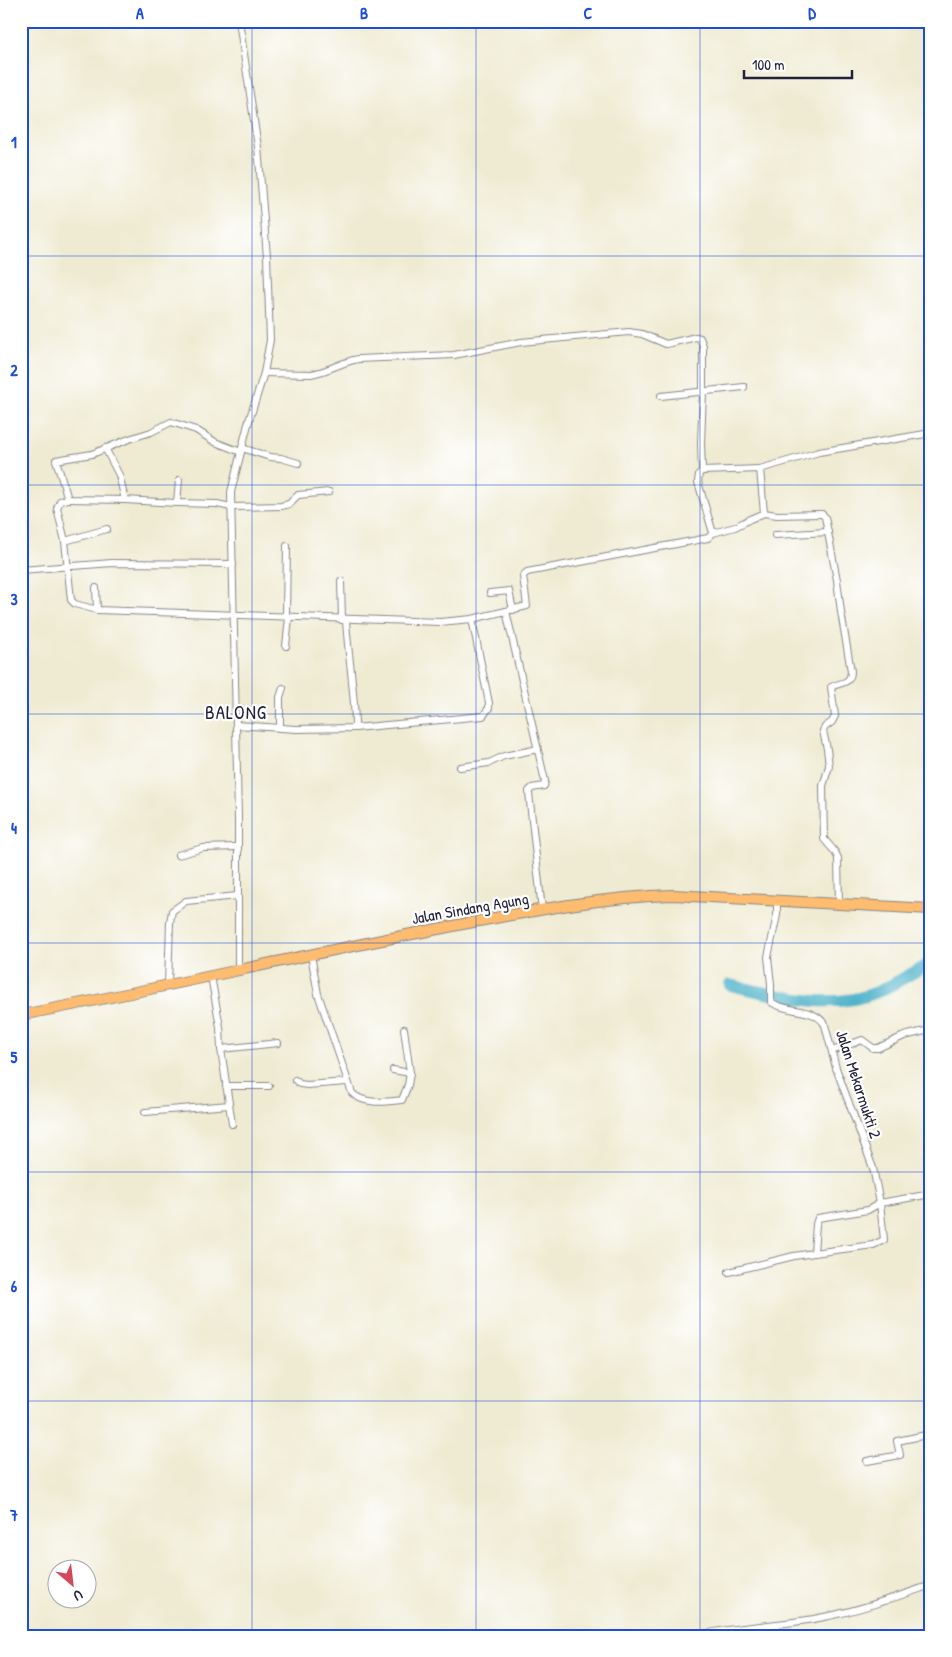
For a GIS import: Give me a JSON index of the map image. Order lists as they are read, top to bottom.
{
  "streets": {
    "main road": ["Jalan Sindang Agung"],
    "street": ["Jalan Mekarmukti 2"]
  },
  "crossings": [
    ["Jalan Sindang Agung", "Jalan Mekarmukti 2"]
  ],
  "districts": ["BALONG"],
  "scale_bar": "100 m",
  "north": "bottom right",
  "grid": {
    "columns": [
      "A",
      "B",
      "C",
      "D"
    ],
    "rows": [
      "1",
      "2",
      "3",
      "4",
      "5",
      "6",
      "7"
    ]
  }
}
